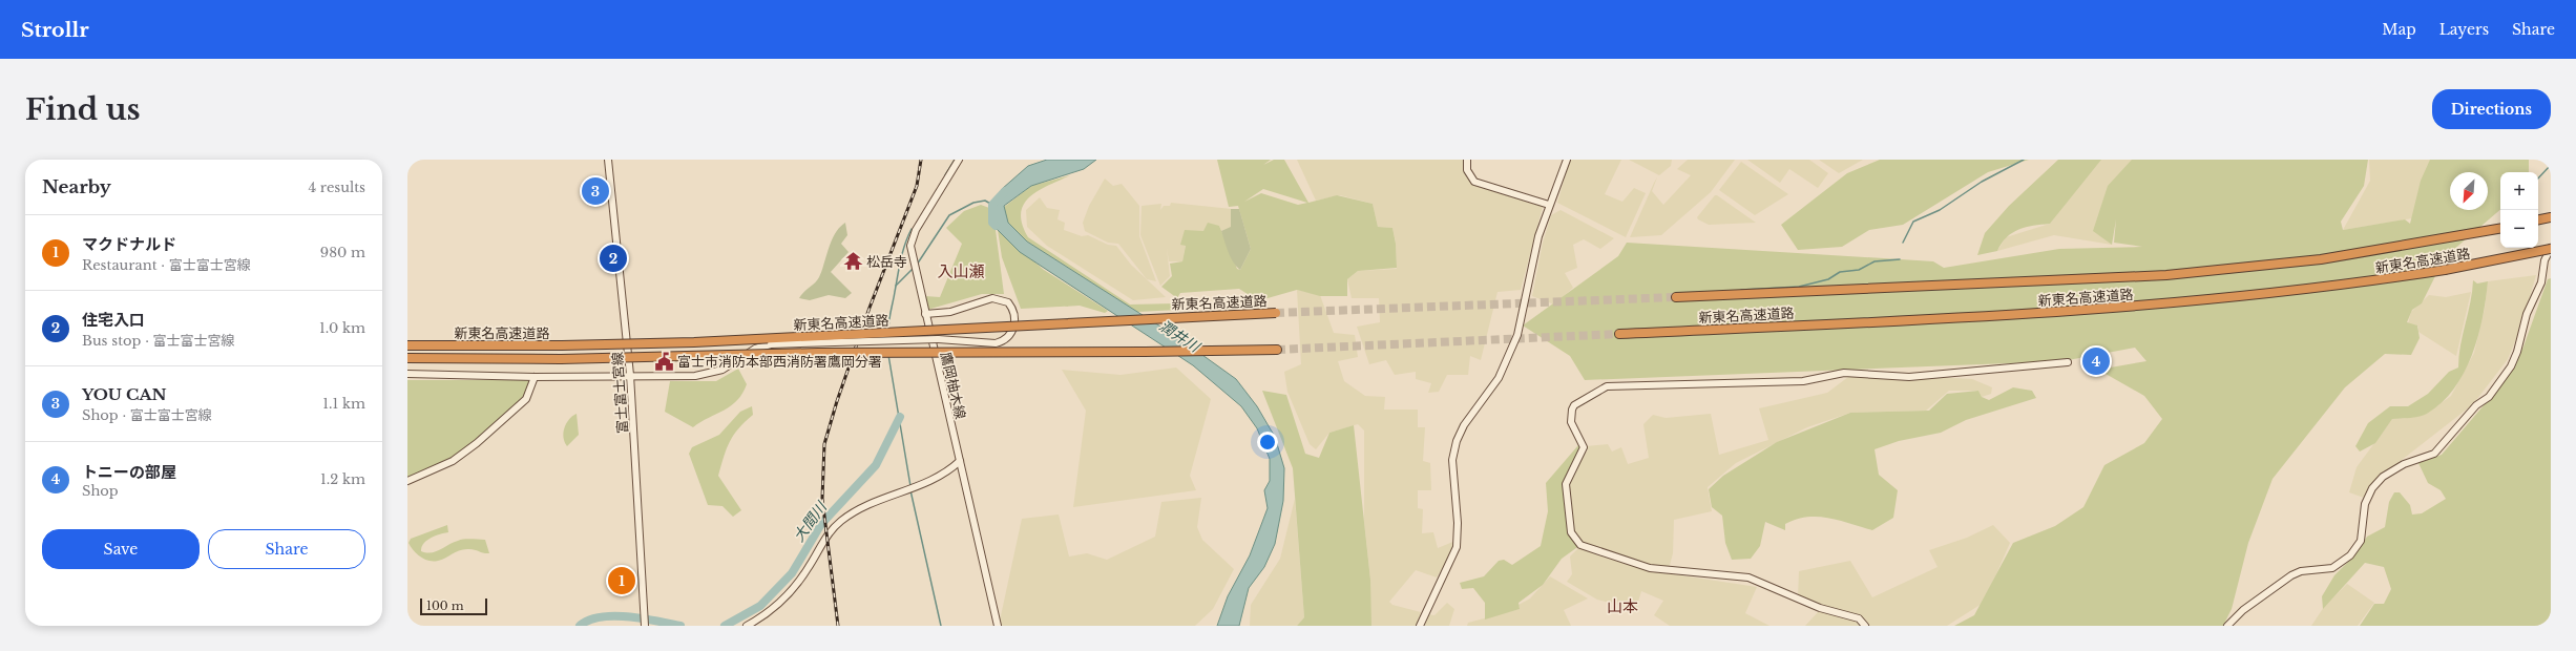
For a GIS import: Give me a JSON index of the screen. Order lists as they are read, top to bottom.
{
  "streets": {
    "highway": ["新東名高速道路"],
    "street": ["鷹岡柚木線", "富士富士宮線"]
  },
  "districts": ["入山瀬", "山本"],
  "water": ["潤井川", "大間川"],
  "places": {
    "temple": ["松岳寺"],
    "public building": ["富士市消防本部西消防署鷹岡分署"]
  },
  "scale_bar": "100 m",
  "north": "bottom left",
  "page": {
    "header": "Strollr",
    "nav": ["Map", "Layers", "Share"],
    "buttons": [
      "Directions",
      ["Save", "Share"]
    ],
    "title": "Find us",
    "heading": ["Nearby", "4 results"],
    "map_buttons": ["+", "−"],
    "pins": [
      "3",
      "2",
      "4",
      "1"
    ],
    "list": [
      {
        "mark": "1",
        "name": "マクドナルド",
        "note": "Restaurant · 富士富士宮線",
        "value": "980 m"
      },
      {
        "mark": "2",
        "name": "住宅入口",
        "note": "Bus stop · 富士富士宮線",
        "value": "1.0 km"
      },
      {
        "mark": "3",
        "name": "YOU CAN",
        "note": "Shop · 富士富士宮線",
        "value": "1.1 km"
      },
      {
        "mark": "4",
        "name": "トニーの部屋",
        "note": "Shop",
        "value": "1.2 km"
      }
    ],
    "scale": "100 m"
  }
}
